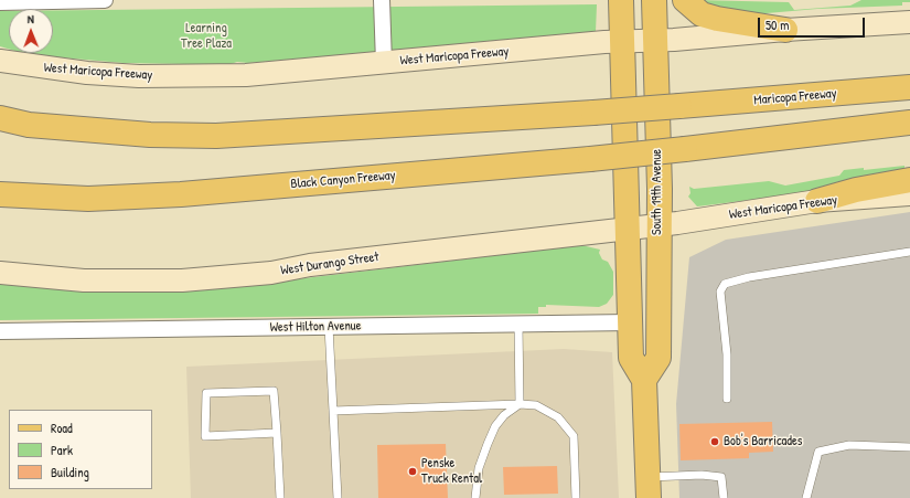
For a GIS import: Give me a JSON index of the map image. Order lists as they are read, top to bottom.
{
  "streets": {
    "main road": [
      "West Maricopa Freeway",
      "Maricopa Freeway",
      "Black Canyon Freeway",
      "South 19th Avenue",
      "West Durango Street"
    ],
    "street": ["West Hilton Avenue"]
  },
  "crossings": [
    ["West Maricopa Freeway", "South 19th Avenue"],
    ["West Maricopa Freeway", "West Durango Street"],
    ["South 19th Avenue", "West Durango Street"]
  ],
  "parks": ["Learning Tree Plaza"],
  "places": ["Bob's Barricades", "Penske Truck Rental"],
  "legend": ["Road", "Park", "Building"],
  "scale_bar": "50 m",
  "north": "top"
}
